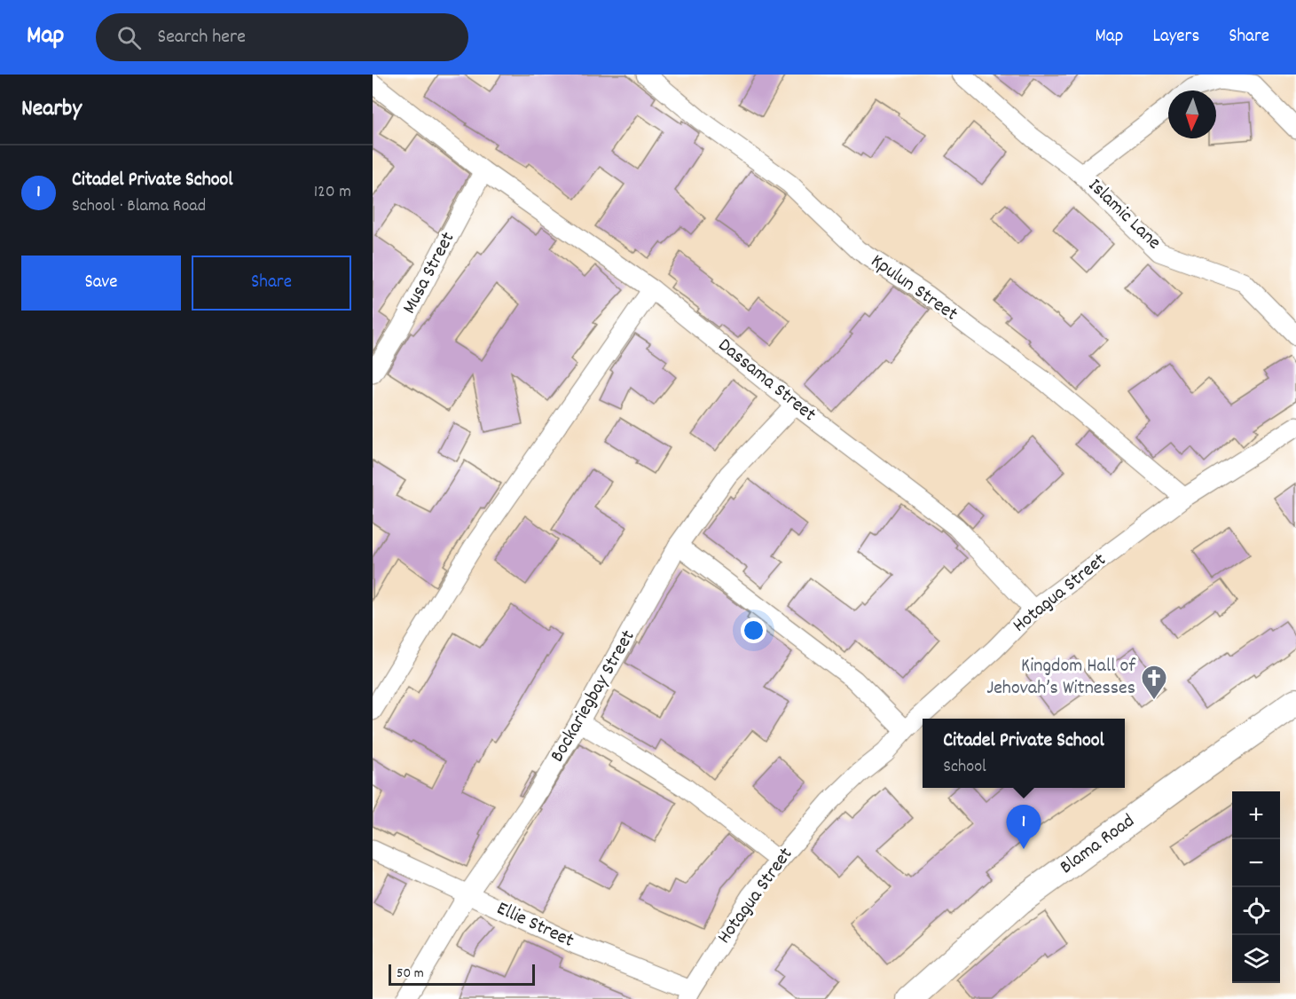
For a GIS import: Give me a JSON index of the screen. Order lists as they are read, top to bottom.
{
  "streets": {
    "street": [
      "Islamic Lane",
      "Musa Street",
      "Kpulun Street",
      "Dassama Street",
      "Hotagua Street",
      "Bockariegbay Street",
      "Blama Road",
      "Ellie Street"
    ]
  },
  "crossings": [
    ["Musa Street", "Dassama Street"],
    ["Kpulun Street", "Hotagua Street"],
    ["Dassama Street", "Hotagua Street"],
    ["Dassama Street", "Bockariegbay Street"],
    ["Hotagua Street", "Ellie Street"],
    ["Bockariegbay Street", "Ellie Street"]
  ],
  "places": {
    "church": ["Kingdom Hall of Jehovah’s Witnesses"]
  },
  "scale_bar": "50 m",
  "north": "bottom",
  "page": {
    "header": "Map",
    "search": "Search here",
    "nav": ["Map", "Layers", "Share"],
    "heading": "Nearby",
    "list": [
      {
        "mark": "1",
        "name": "Citadel Private School",
        "note": "School · Blama Road",
        "value": "120 m"
      }
    ],
    "buttons": ["Save", "Share"],
    "popup": ["Citadel Private School", "School"],
    "map_buttons": ["+", "−"],
    "pins": "1",
    "scale": "50 m"
  }
}
